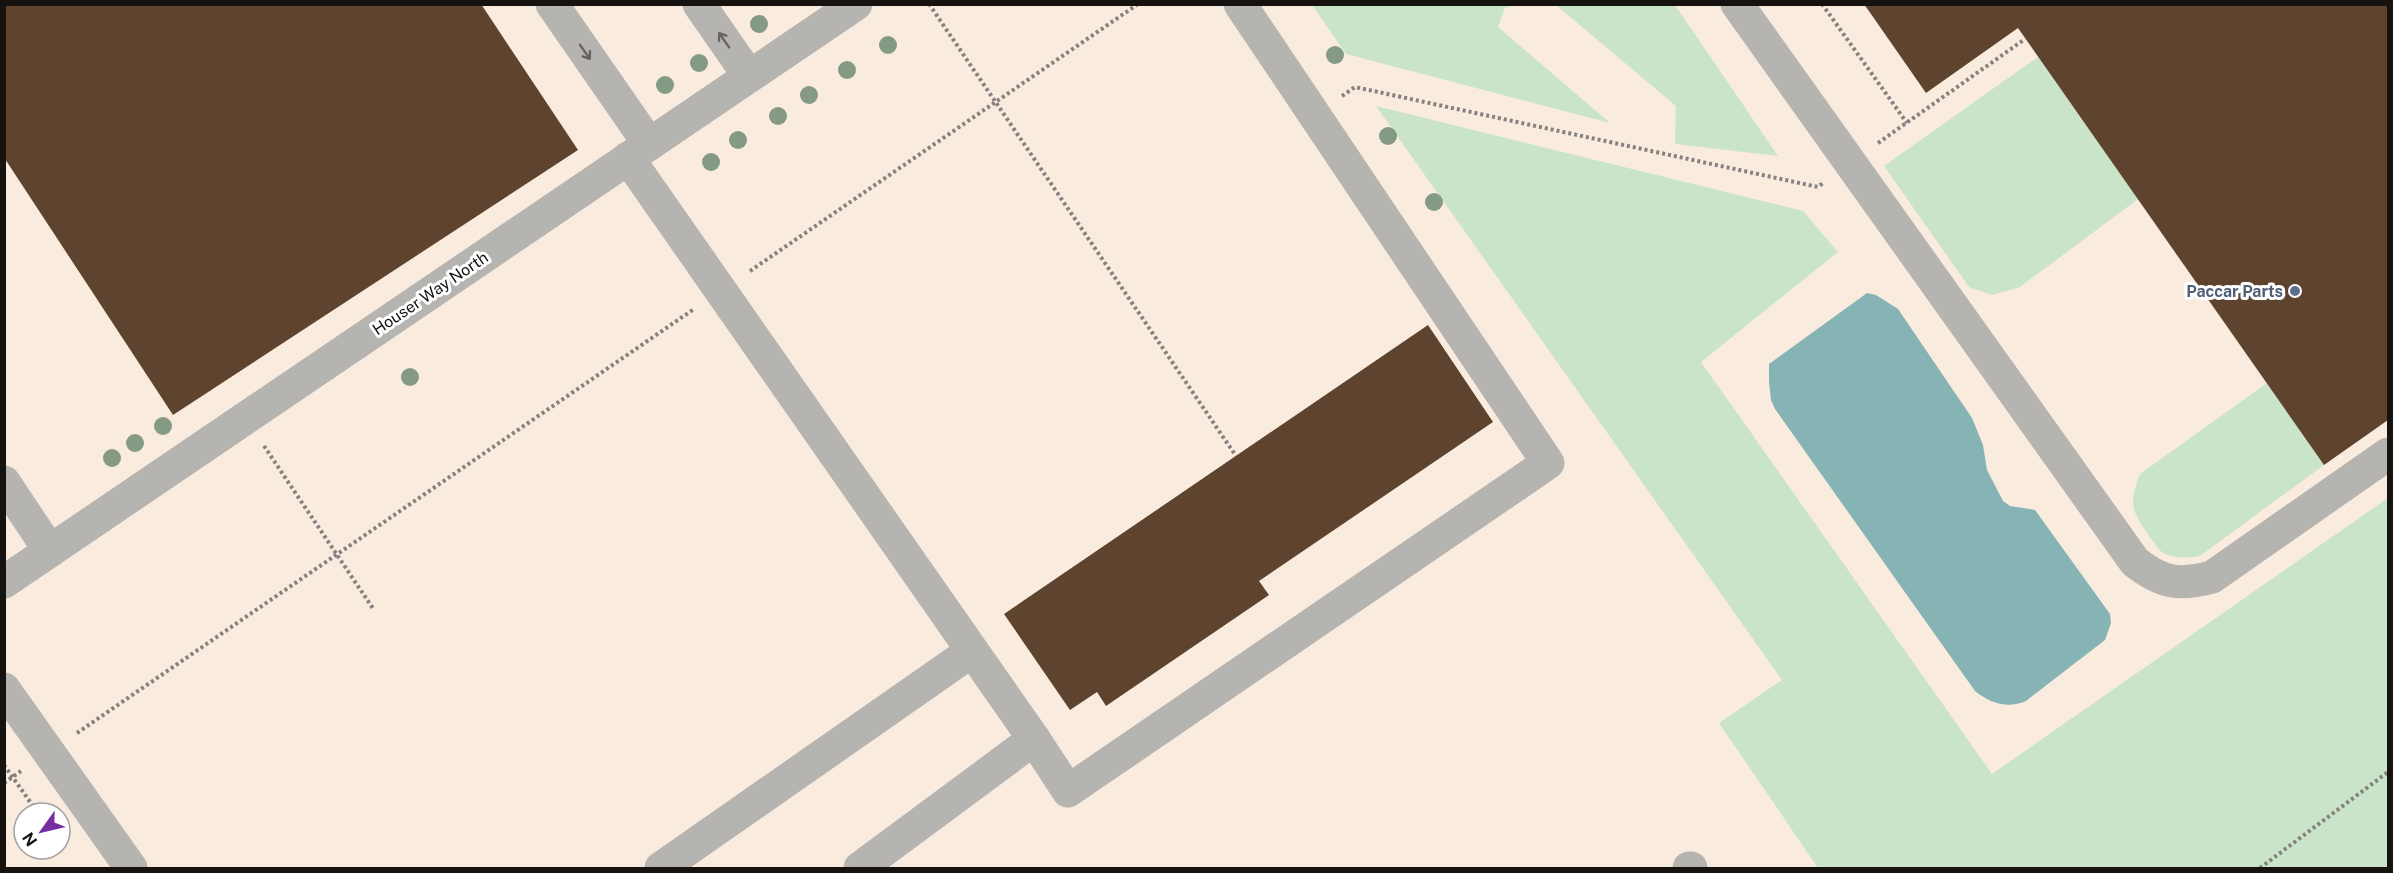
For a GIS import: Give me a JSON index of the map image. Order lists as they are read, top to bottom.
{
  "streets": {
    "lane": ["Houser Way North"]
  },
  "places": ["Paccar Parts"],
  "north": "bottom left"
}
